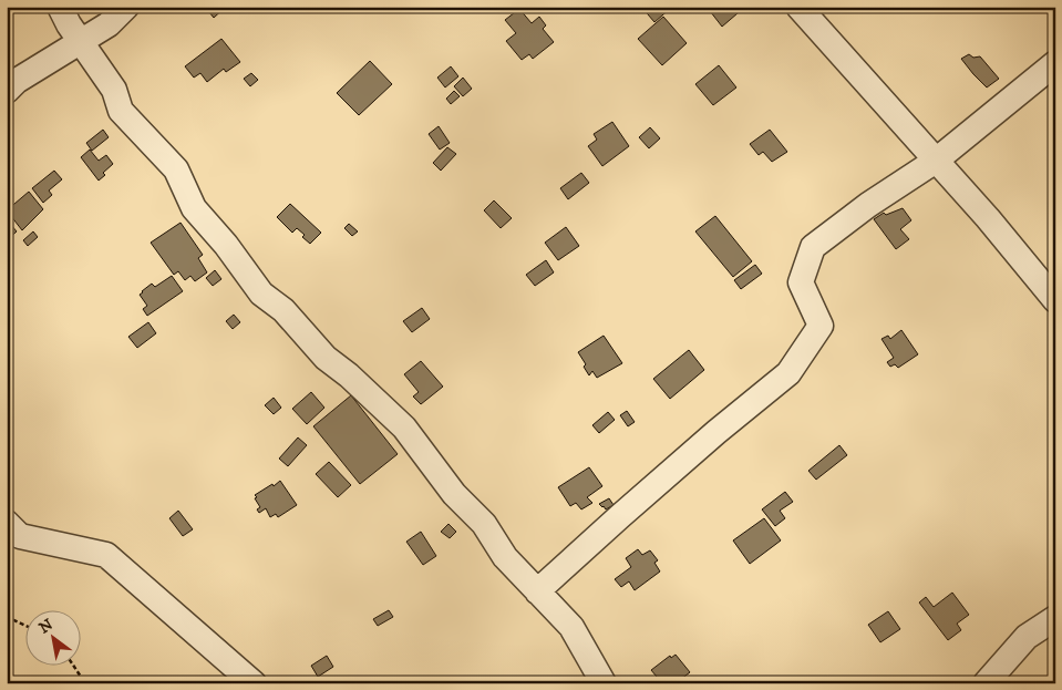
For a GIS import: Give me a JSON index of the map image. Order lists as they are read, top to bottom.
{
  "north": "top left"
}
